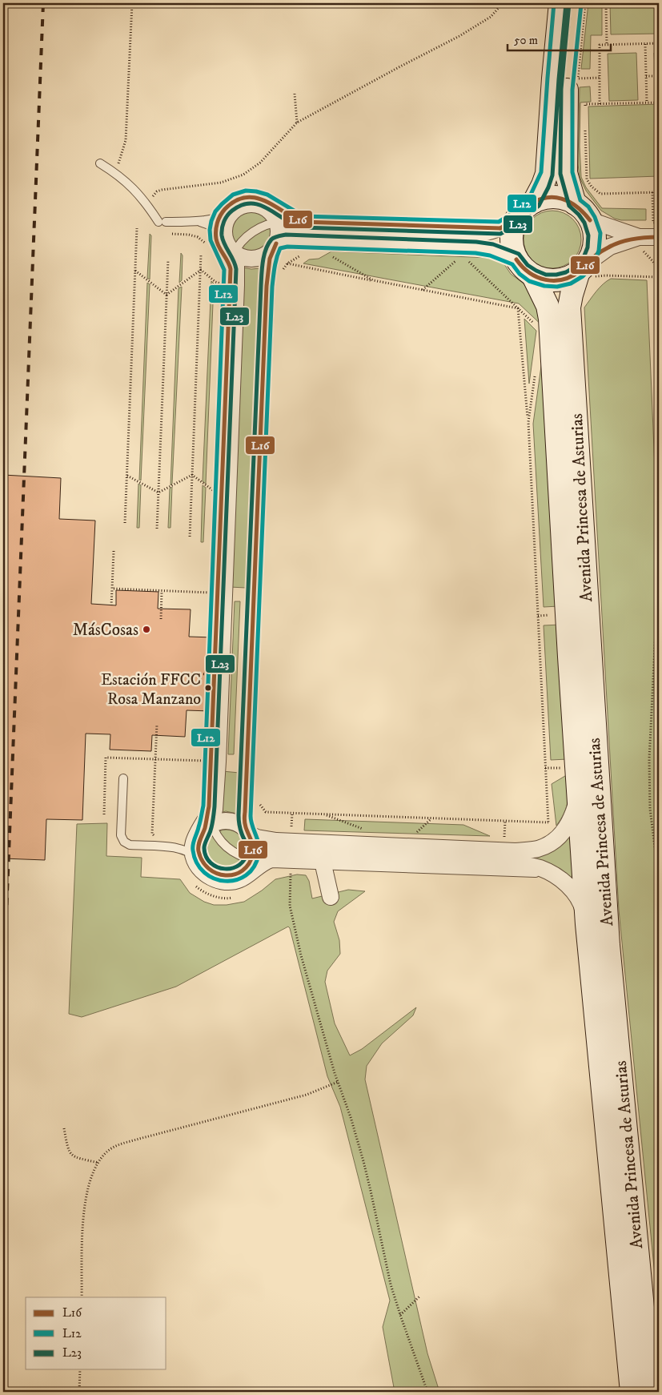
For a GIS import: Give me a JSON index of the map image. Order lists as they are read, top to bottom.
{
  "streets": {
    "main road": ["Avenida Princesa de Asturias"]
  },
  "places": ["MásCosas", "Estación FFCC Rosa Manzano"],
  "lines": ["transit line L12", "transit line L23", "transit line L16"],
  "legend": ["L16", "L12", "L23"],
  "scale_bar": "50 m"
}
